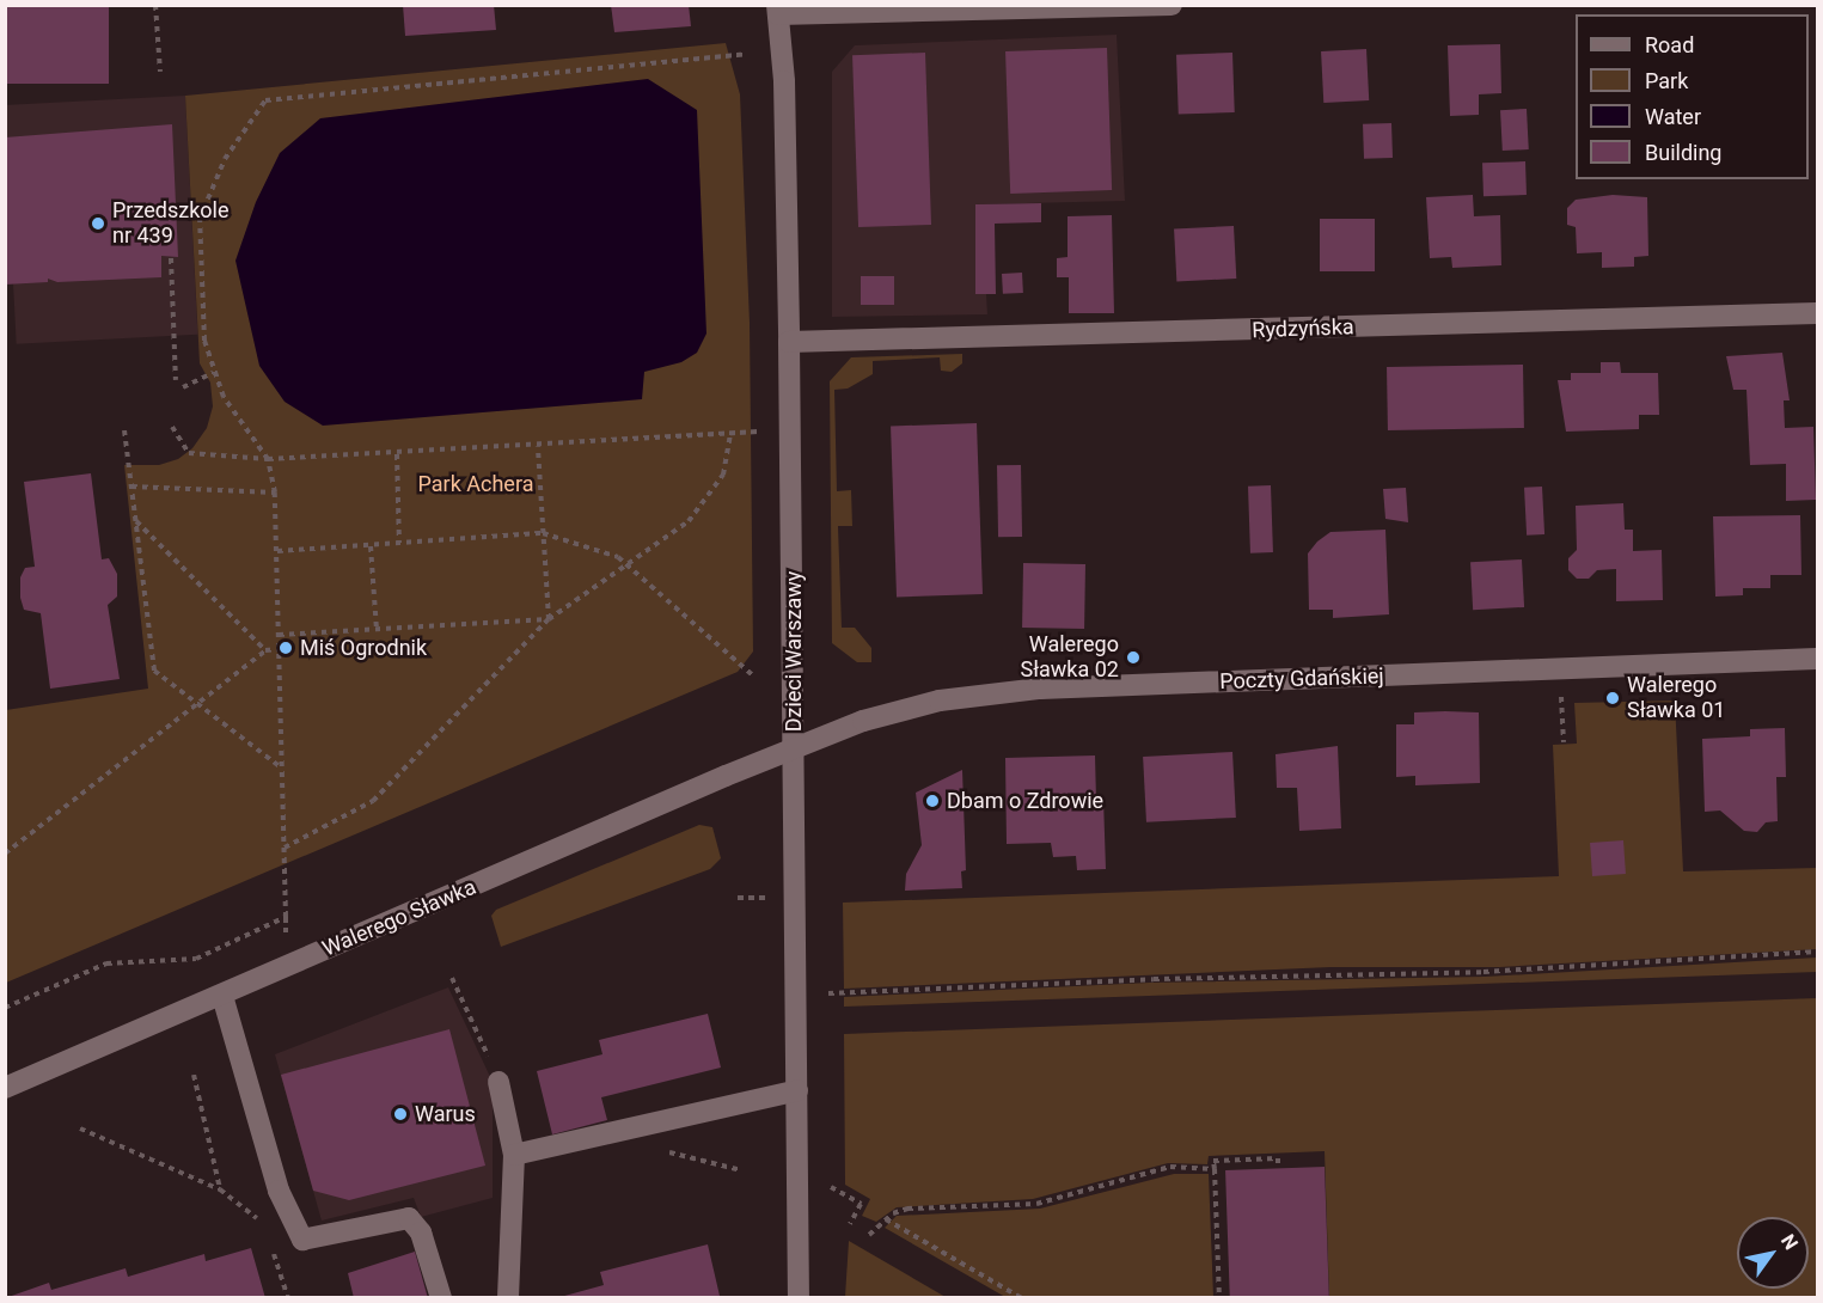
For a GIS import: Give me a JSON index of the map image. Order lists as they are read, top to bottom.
{
  "streets": {
    "street": [
      "Rydzyńska",
      "Dzieci Warszawy",
      "Poczty Gdańskiej",
      "Walerego Sławka"
    ]
  },
  "crossings": [
    ["Rydzyńska", "Dzieci Warszawy"],
    ["Dzieci Warszawy", "Poczty Gdańskiej"],
    ["Dzieci Warszawy", "Walerego Sławka"],
    ["Poczty Gdańskiej", "Walerego Sławka"]
  ],
  "parks": ["Park Achera"],
  "places": [
    "Przedszkole nr 439",
    "Miś Ogrodnik",
    "Walerego Sławka 02",
    "Walerego Sławka 01",
    "Dbam o Zdrowie",
    "Warus"
  ],
  "legend": [
    "Road",
    "Park",
    "Water",
    "Building"
  ],
  "north": "top right"
}
